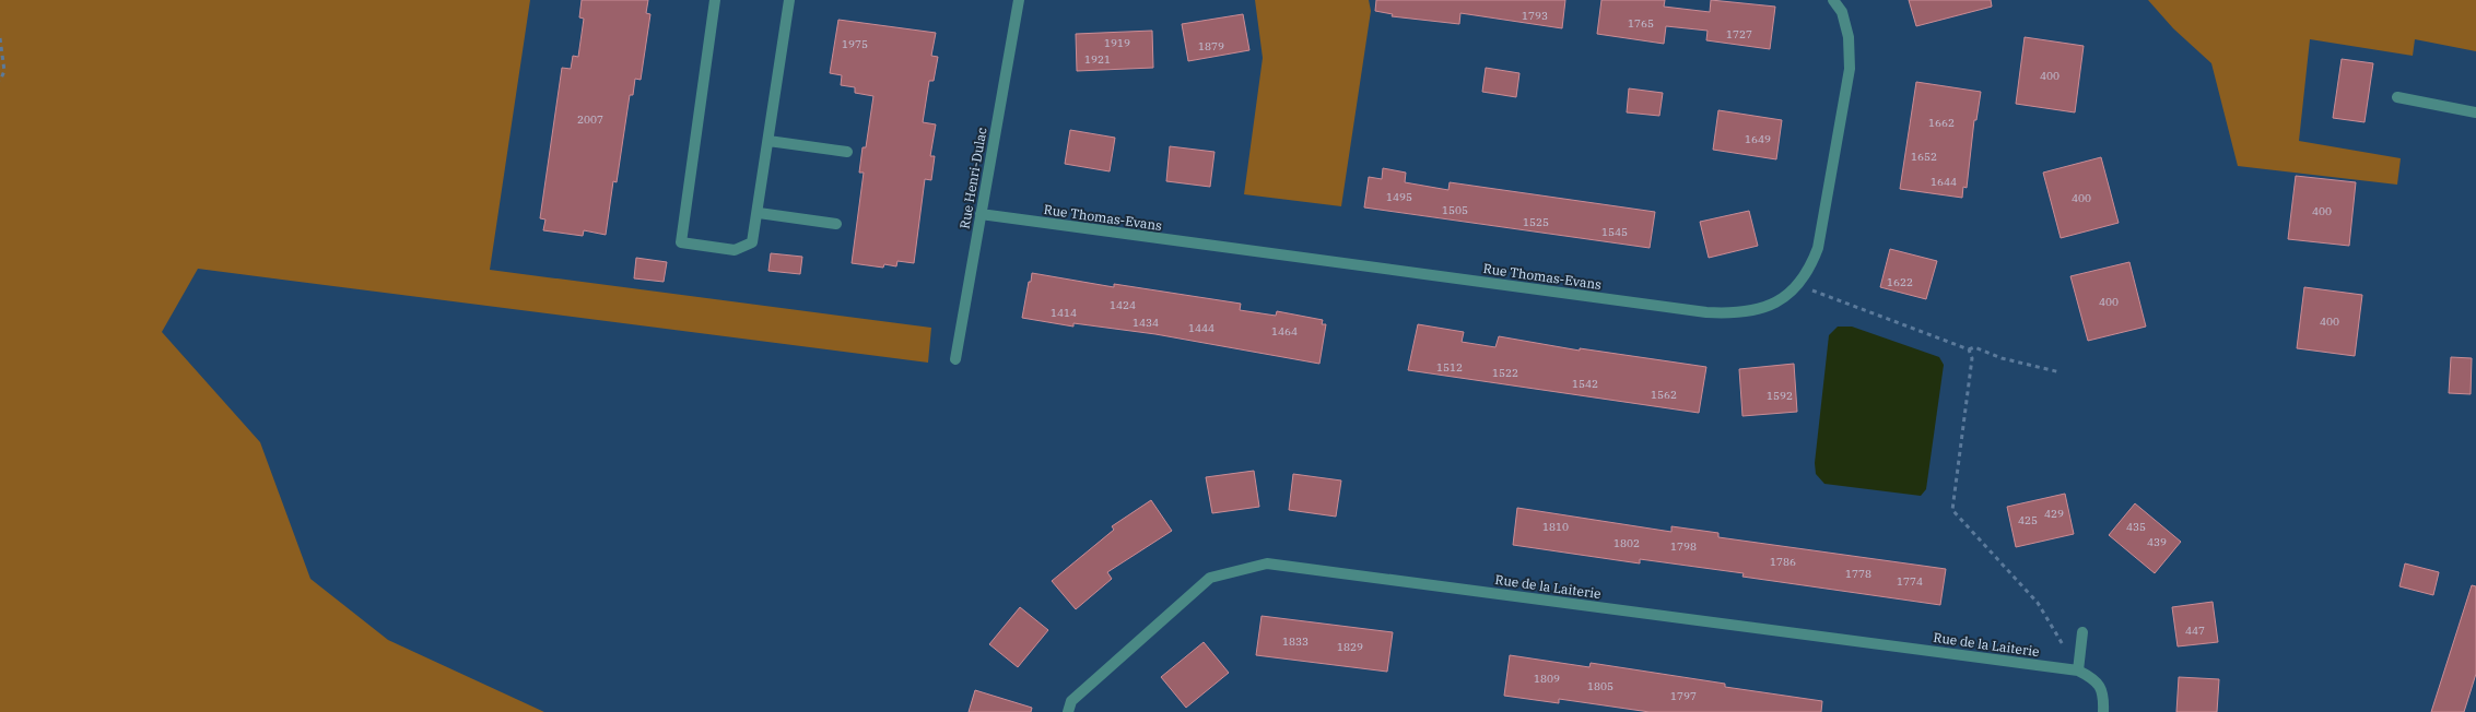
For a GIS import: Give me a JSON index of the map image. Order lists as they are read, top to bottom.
{
  "streets": {
    "street": ["Rue Henri-Dulac", "Rue Thomas-Evans", "Rue de la Laiterie"]
  },
  "crossings": [
    ["Rue Henri-Dulac", "Rue Thomas-Evans"]
  ],
  "house_numbers": [
    "1793",
    "1765",
    "1727",
    "1919",
    "1975",
    "1879",
    "1921",
    "400",
    "2007",
    "1662",
    "1649",
    "1652",
    "1644",
    "1495",
    "400",
    "1505",
    "400",
    "1525",
    "1545",
    "1622",
    "400",
    "1424",
    "1414",
    "400",
    "1434",
    "1444",
    "1464",
    "1512",
    "1522",
    "1542",
    "1562",
    "1592",
    "429",
    "425",
    "1810",
    "435",
    "439",
    "1802",
    "1798",
    "1786",
    "1778",
    "1774",
    "447",
    "1833",
    "1829",
    "1809",
    "1805",
    "1797"
  ]
}
